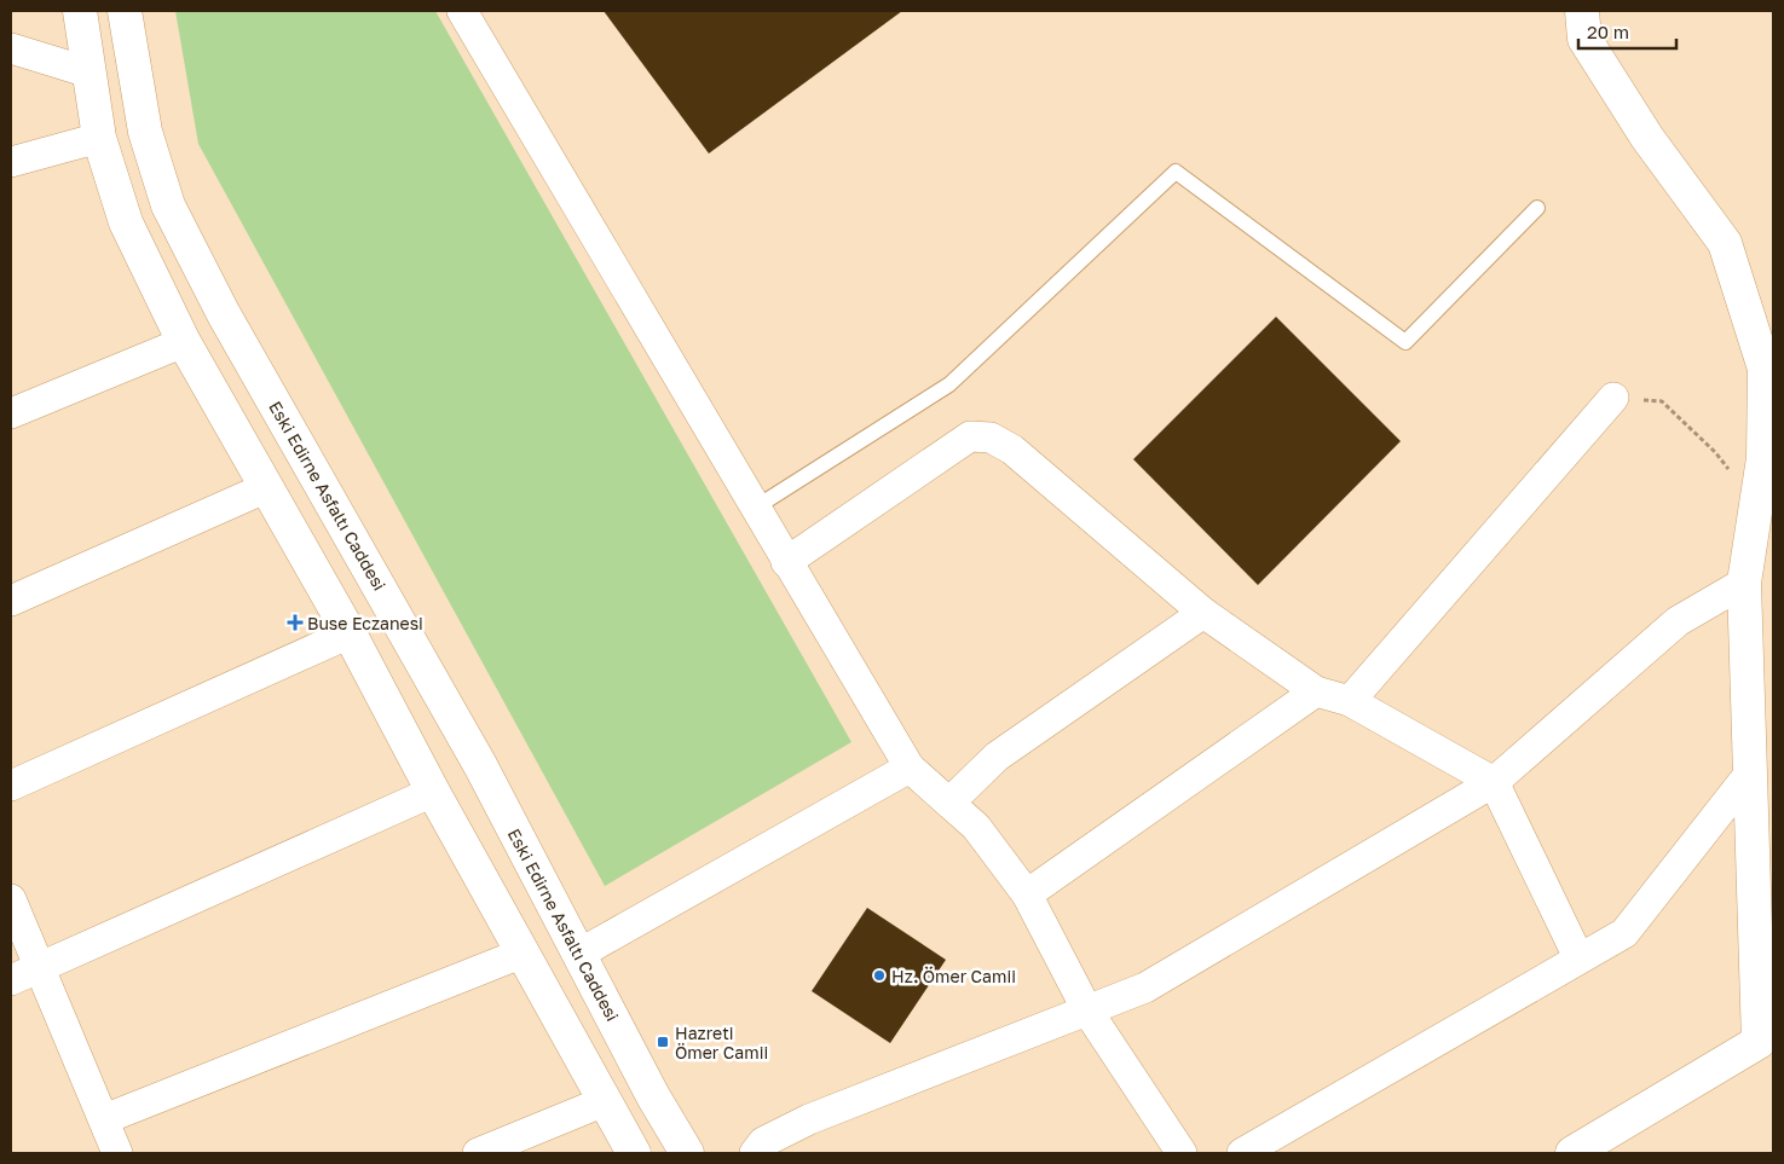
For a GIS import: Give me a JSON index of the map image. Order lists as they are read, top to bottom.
{
  "streets": {
    "main road": ["Eski Edirne Asfaltı Caddesi"]
  },
  "places": {
    "health": ["Buse Eczanesi"],
    "other": ["Hz. Ömer Camii"],
    "transit": ["Hazreti Ömer Camii"]
  },
  "scale_bar": "20 m"
}
